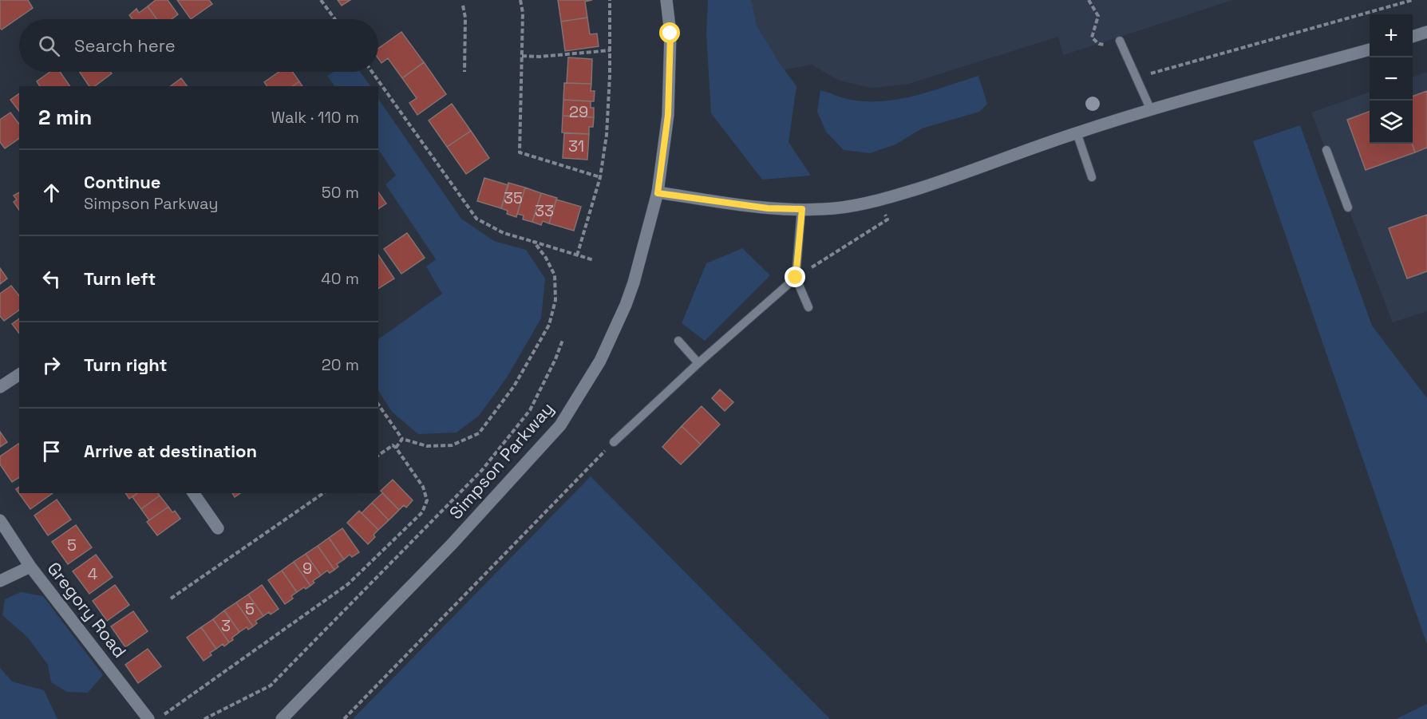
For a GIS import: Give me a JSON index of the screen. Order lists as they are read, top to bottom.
{
  "streets": {
    "main road": ["Simpson Parkway", "Gregory Road"]
  },
  "house_numbers": [
    "29",
    "31",
    "35",
    "33",
    "5",
    "9",
    "4",
    "5",
    "3"
  ],
  "page": {
    "map_buttons": ["+", "−"],
    "search": "Search here",
    "heading": ["2 min", "Walk · 110 m"],
    "list": [
      ["Continue", "Simpson Parkway", "50 m"],
      ["Turn left", "40 m"],
      ["Turn right", "20 m"],
      "Arrive at destination"
    ]
  }
}
